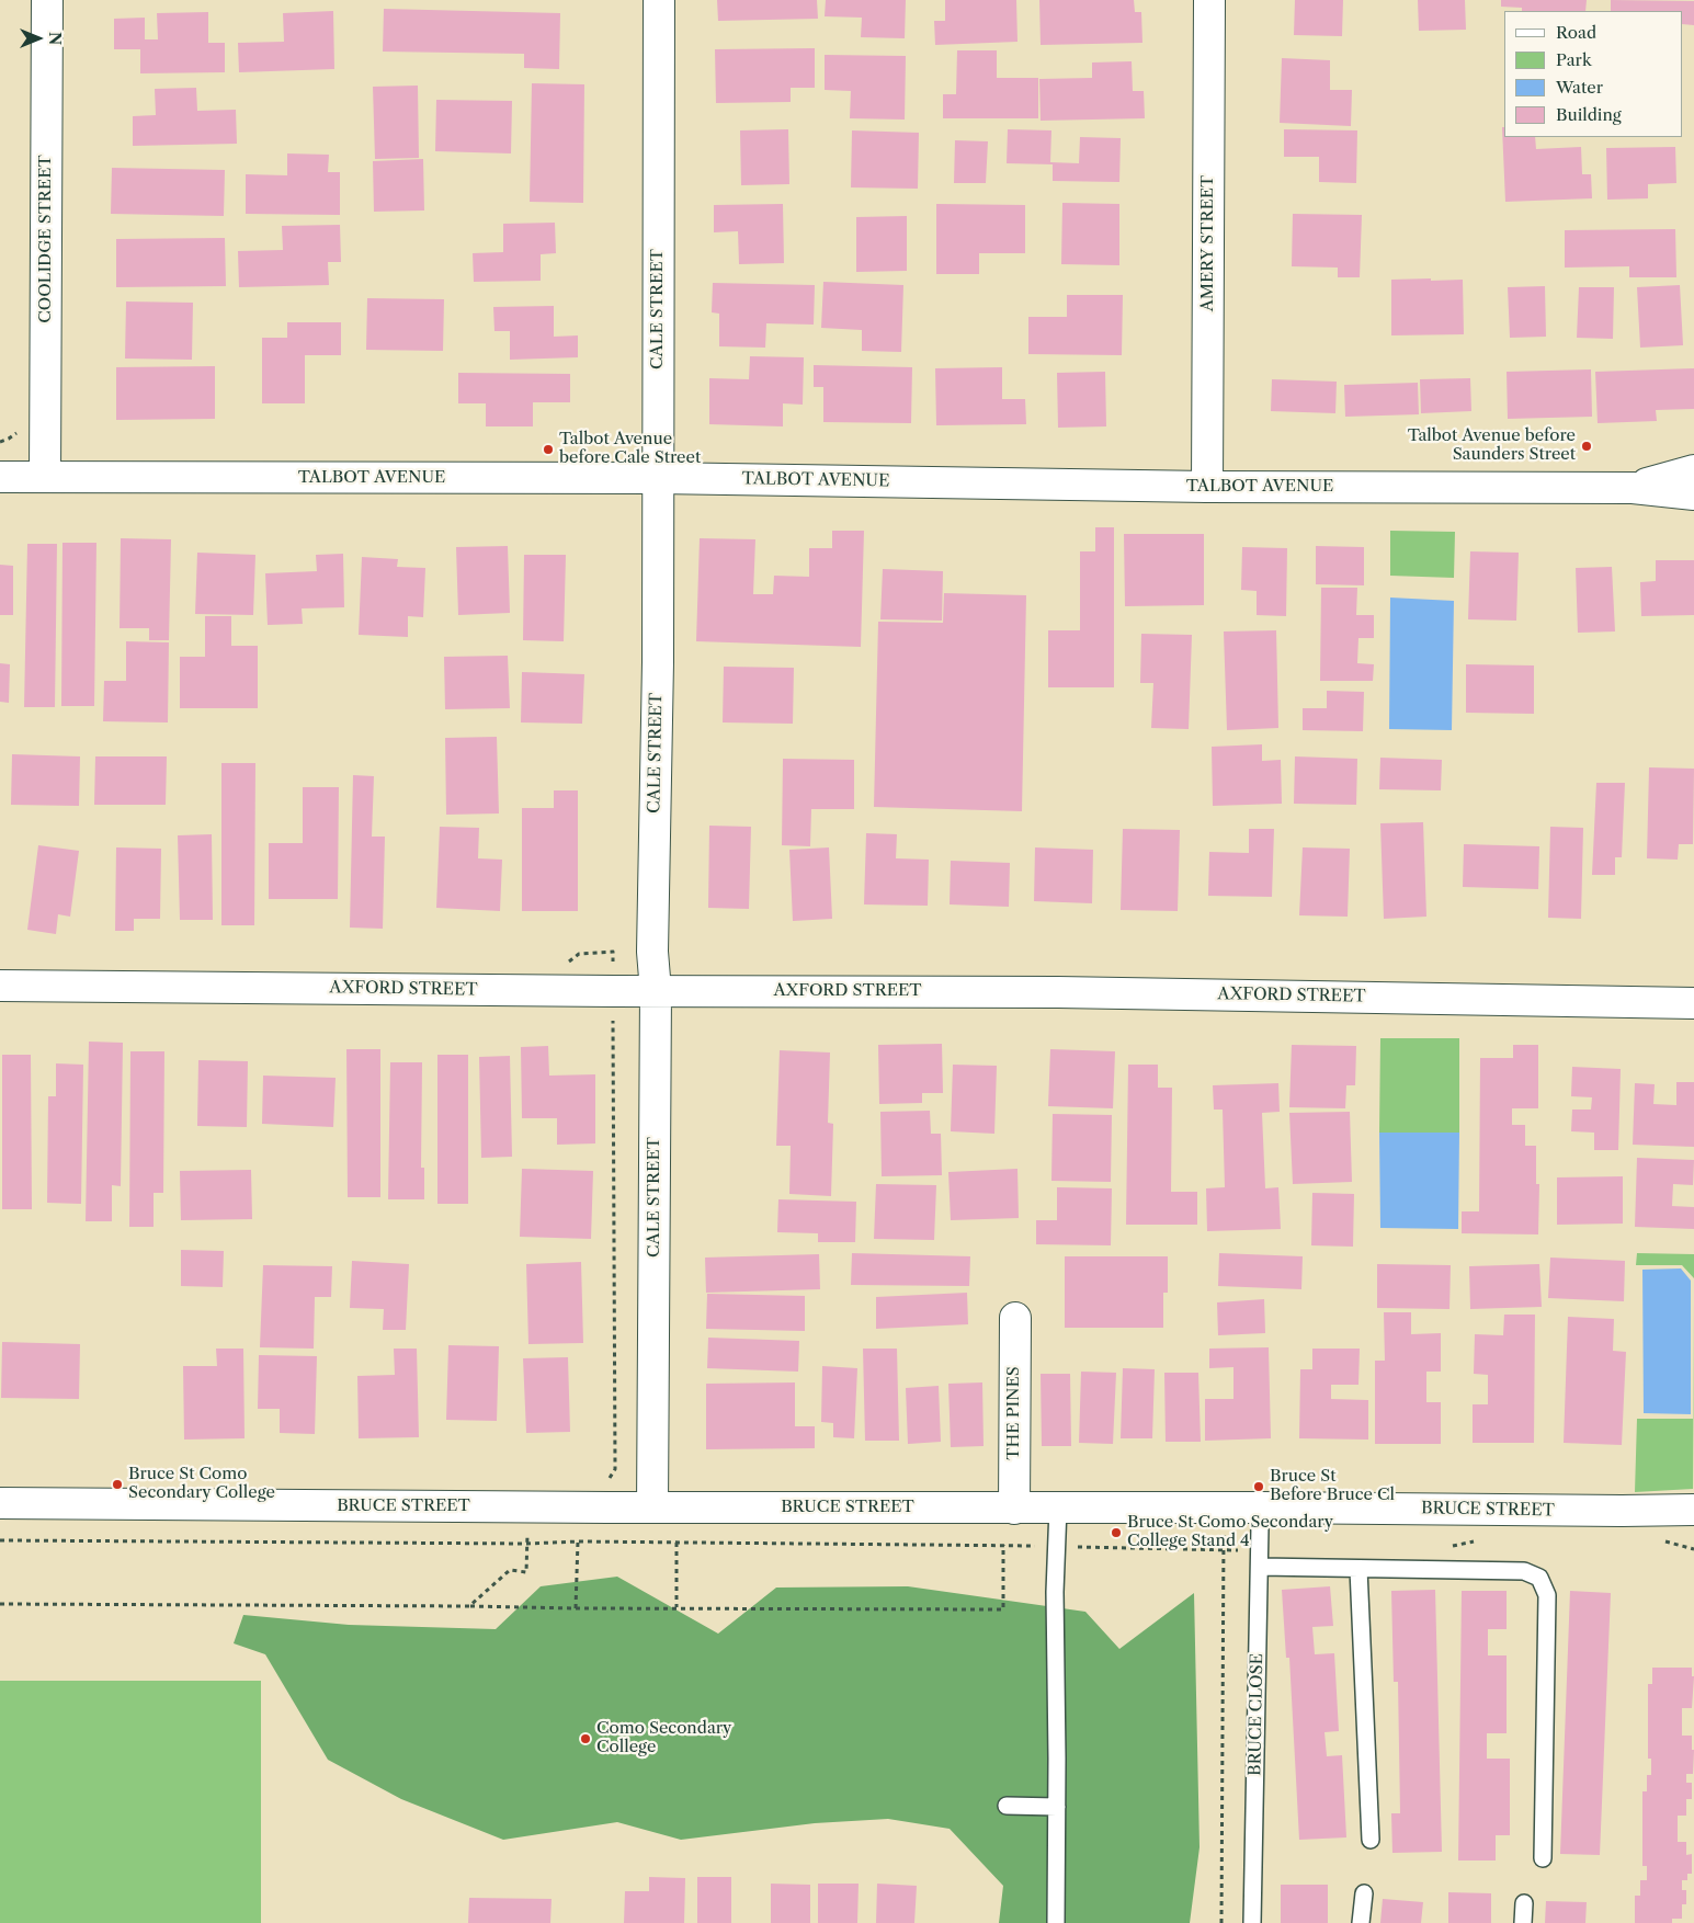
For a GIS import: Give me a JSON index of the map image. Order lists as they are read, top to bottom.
{
  "streets": {
    "street": [
      "COOLIDGE STREET",
      "AMERY STREET",
      "CALE STREET",
      "TALBOT AVENUE",
      "AXFORD STREET",
      "THE PINES",
      "BRUCE STREET"
    ],
    "lane": ["BRUCE CLOSE"]
  },
  "crossings": [
    ["COOLIDGE STREET", "TALBOT AVENUE"],
    ["AMERY STREET", "TALBOT AVENUE"],
    ["CALE STREET", "TALBOT AVENUE"],
    ["CALE STREET", "AXFORD STREET"],
    ["CALE STREET", "BRUCE STREET"],
    ["THE PINES", "BRUCE STREET"],
    ["BRUCE STREET", "BRUCE CLOSE"]
  ],
  "places": [
    "Talbot Avenue before Saunders Street",
    "Talbot Avenue before Cale Street",
    "Bruce St Como Secondary College",
    "Bruce St Before Bruce Cl",
    "Bruce St Como Secondary College Stand 4",
    "Como Secondary College"
  ],
  "legend": [
    "Road",
    "Park",
    "Water",
    "Building"
  ],
  "north": "right"
}
